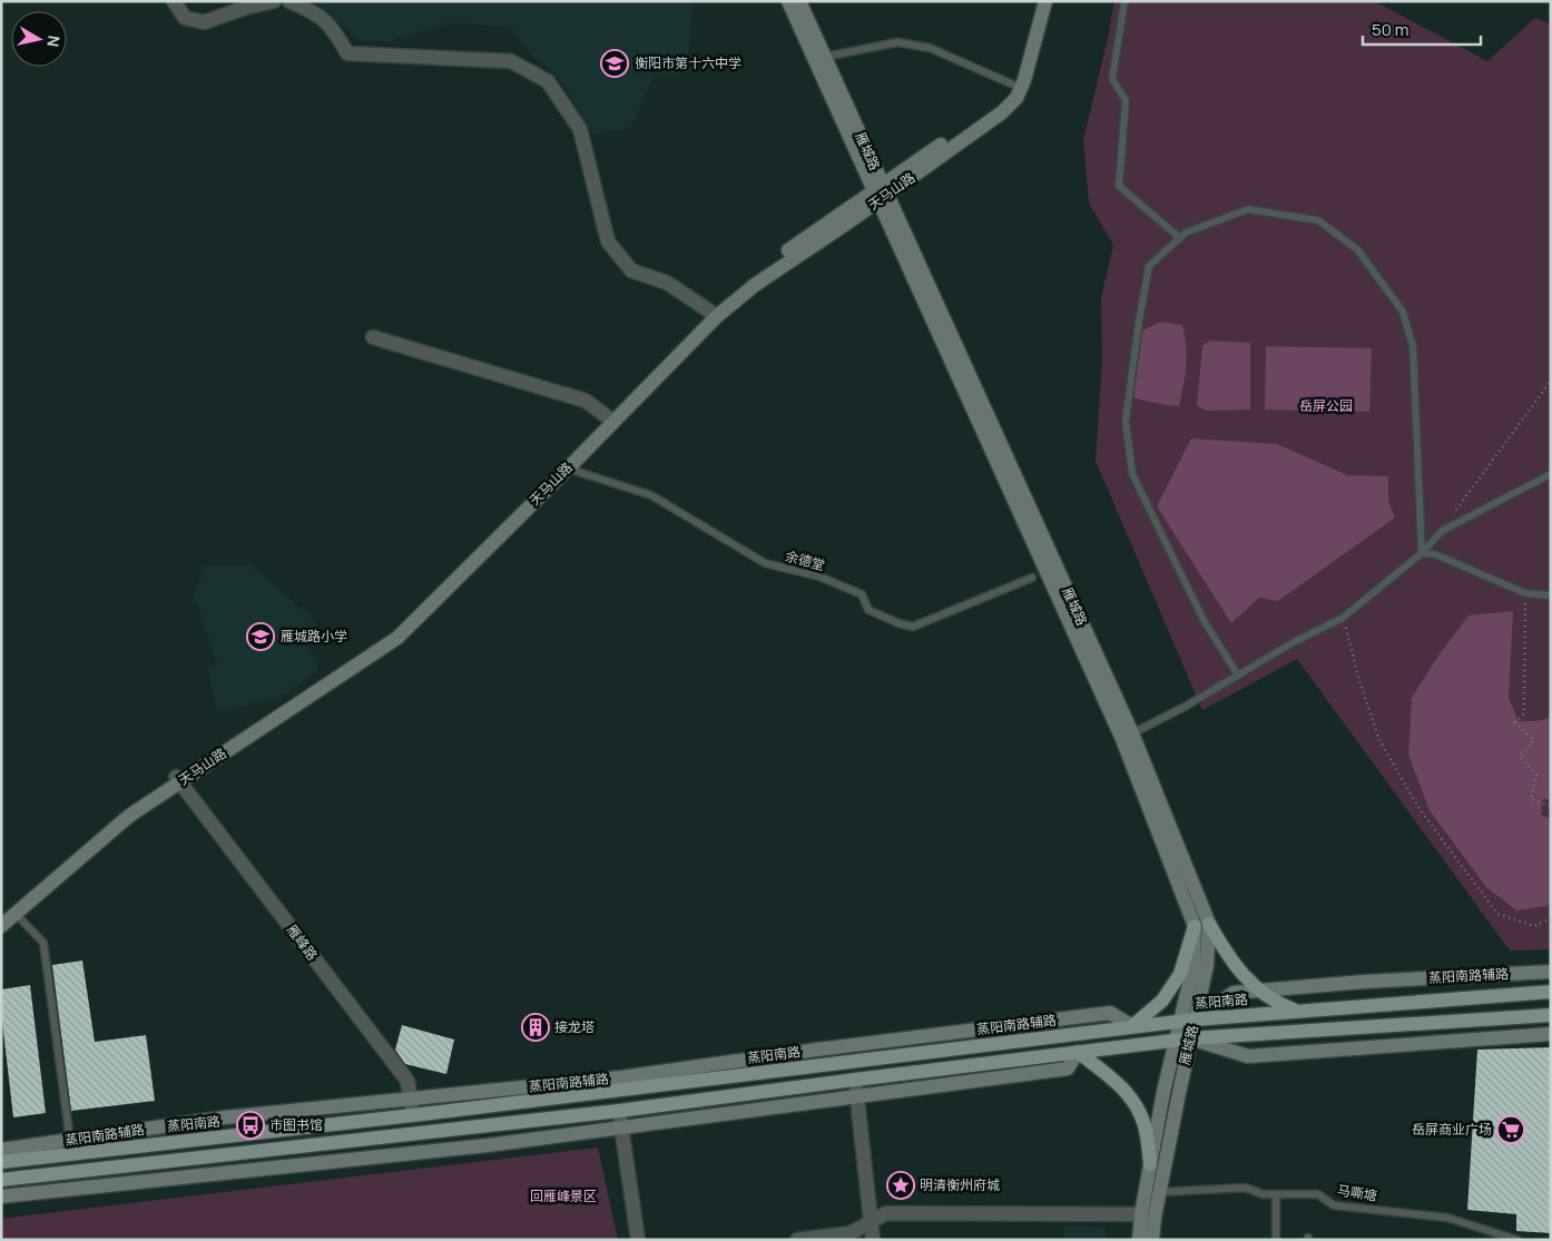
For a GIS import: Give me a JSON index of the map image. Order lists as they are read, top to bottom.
{
  "streets": {
    "main road": ["蒸阳南路"],
    "street": [
      "雁城路",
      "天马山路",
      "雁峰路",
      "蒸阳南路辅路"
    ],
    "lane": ["余德堂", "马嘶塘"]
  },
  "crossings": [
    ["雁城路", "天马山路"],
    ["雁城路", "蒸阳南路辅路"],
    ["雁城路", "蒸阳南路"],
    ["雁城路", "马嘶塘"],
    ["天马山路", "余德堂"],
    ["天马山路", "雁峰路"],
    ["雁峰路", "蒸阳南路辅路"],
    ["雁峰路", "蒸阳南路"],
    ["蒸阳南路辅路", "蒸阳南路"]
  ],
  "parks": ["岳屏公园", "回雁峰景区"],
  "places": {
    "school or university": ["衡阳市第十六中学", "雁城路小学"],
    "building": ["接龙塔"],
    "bus stop": ["市图书馆"],
    "supermarket": ["岳屏商业广场"],
    "place": ["明清衡州府城"]
  },
  "scale_bar": "50 m",
  "north": "right"
}
